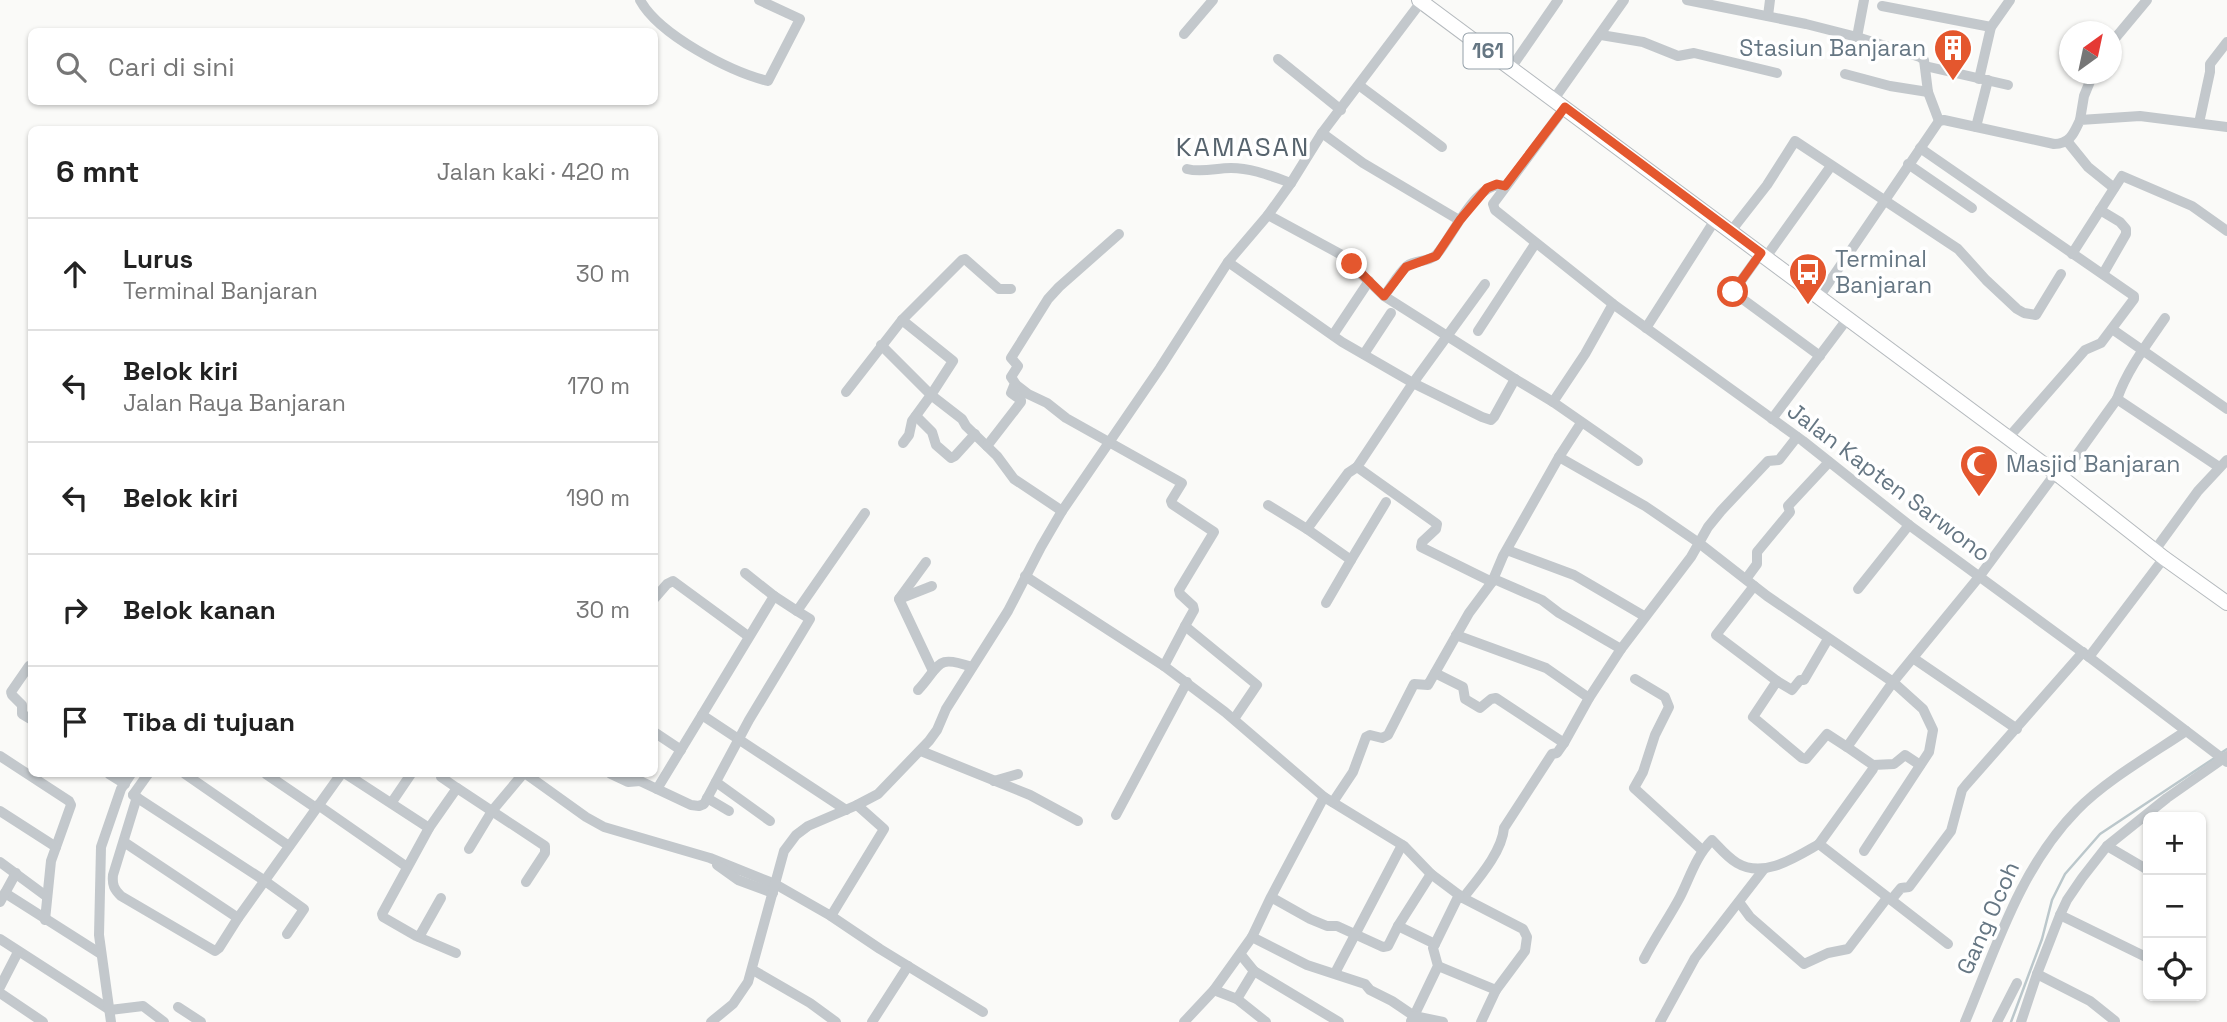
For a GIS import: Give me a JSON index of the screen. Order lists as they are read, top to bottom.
{
  "streets": {
    "main road": ["161"],
    "street": ["Jalan Kapten Sarwono", "Gang Ocoh"]
  },
  "crossings": [
    ["Jalan Kapten Sarwono", "Gang Ocoh"]
  ],
  "districts": ["KAMASAN"],
  "places": {
    "building": ["Stasiun Banjaran"],
    "bus stop": ["Terminal Banjaran"],
    "mosque": ["Masjid Banjaran"]
  },
  "north": "top right",
  "page": {
    "search": "Cari di sini",
    "heading": ["6 mnt", "Jalan kaki · 420 m"],
    "list": [
      ["Lurus", "Terminal Banjaran", "30 m"],
      ["Belok kiri", "Jalan Raya Banjaran", "170 m"],
      ["Belok kiri", "190 m"],
      ["Belok kanan", "30 m"],
      "Tiba di tujuan"
    ],
    "map_buttons": ["+", "−"]
  }
}
